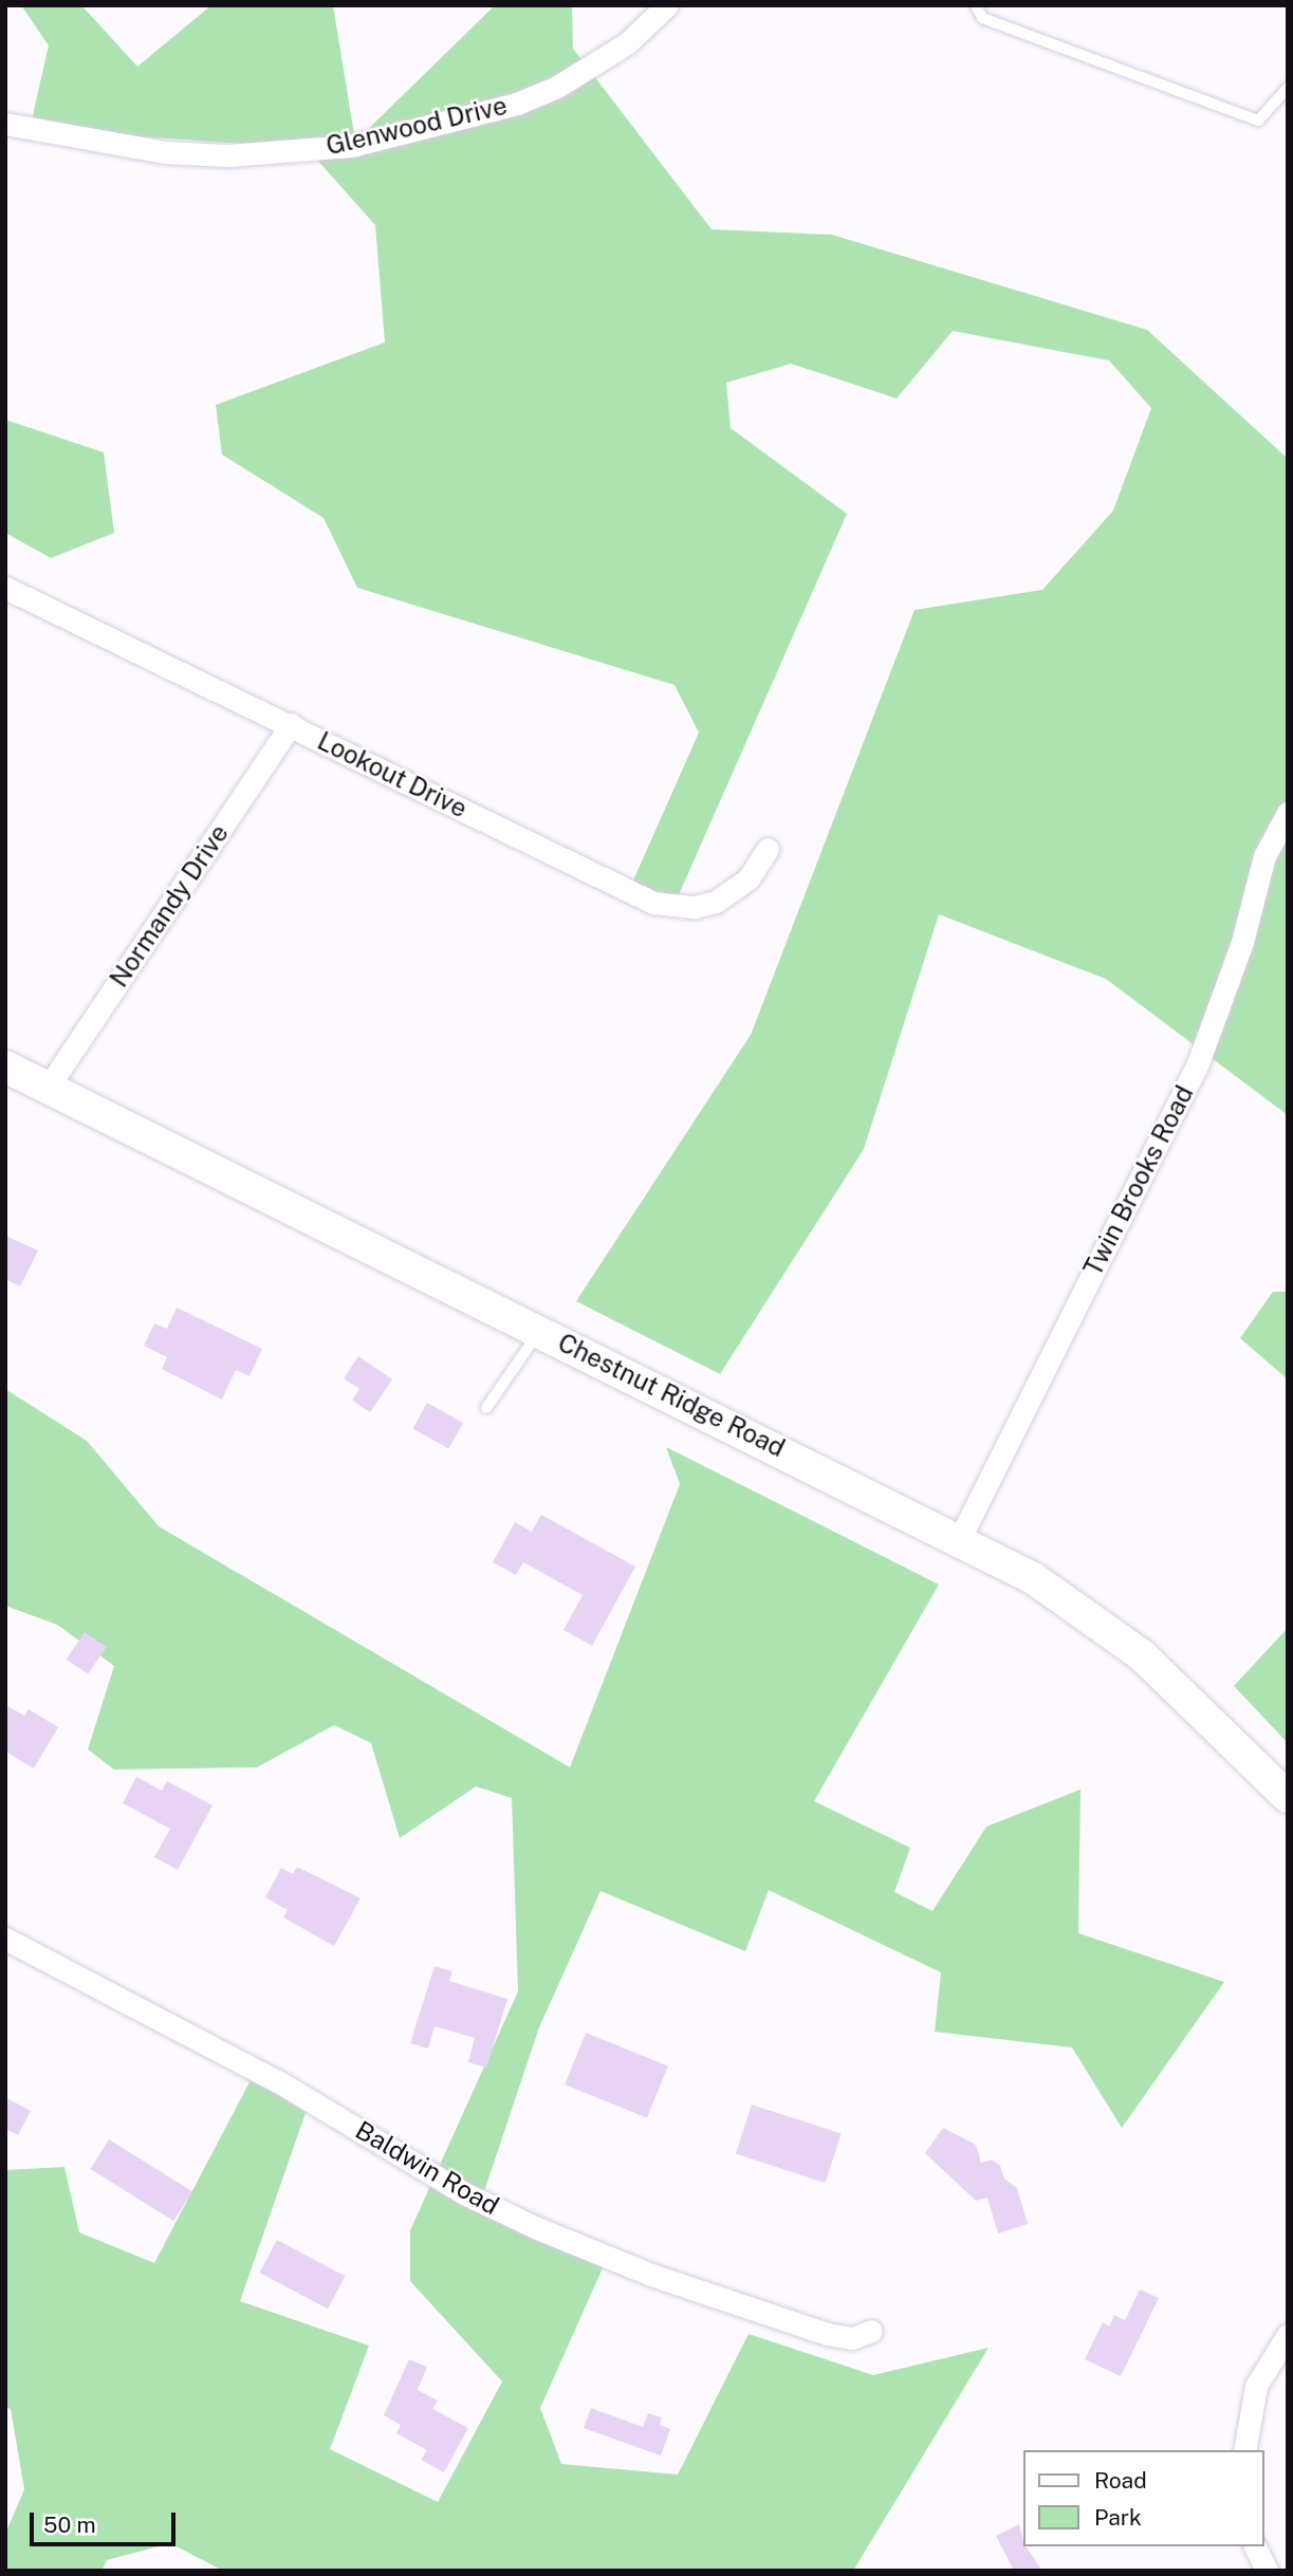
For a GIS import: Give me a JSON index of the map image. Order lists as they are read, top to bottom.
{
  "streets": {
    "main road": ["Chestnut Ridge Road"],
    "street": [
      "Glenwood Drive",
      "Lookout Drive",
      "Normandy Drive",
      "Twin Brooks Road",
      "Baldwin Road"
    ]
  },
  "crossings": [
    ["Lookout Drive", "Normandy Drive"],
    ["Normandy Drive", "Chestnut Ridge Road"],
    ["Twin Brooks Road", "Chestnut Ridge Road"]
  ],
  "legend": ["Road", "Park"],
  "scale_bar": "50 m"
}
